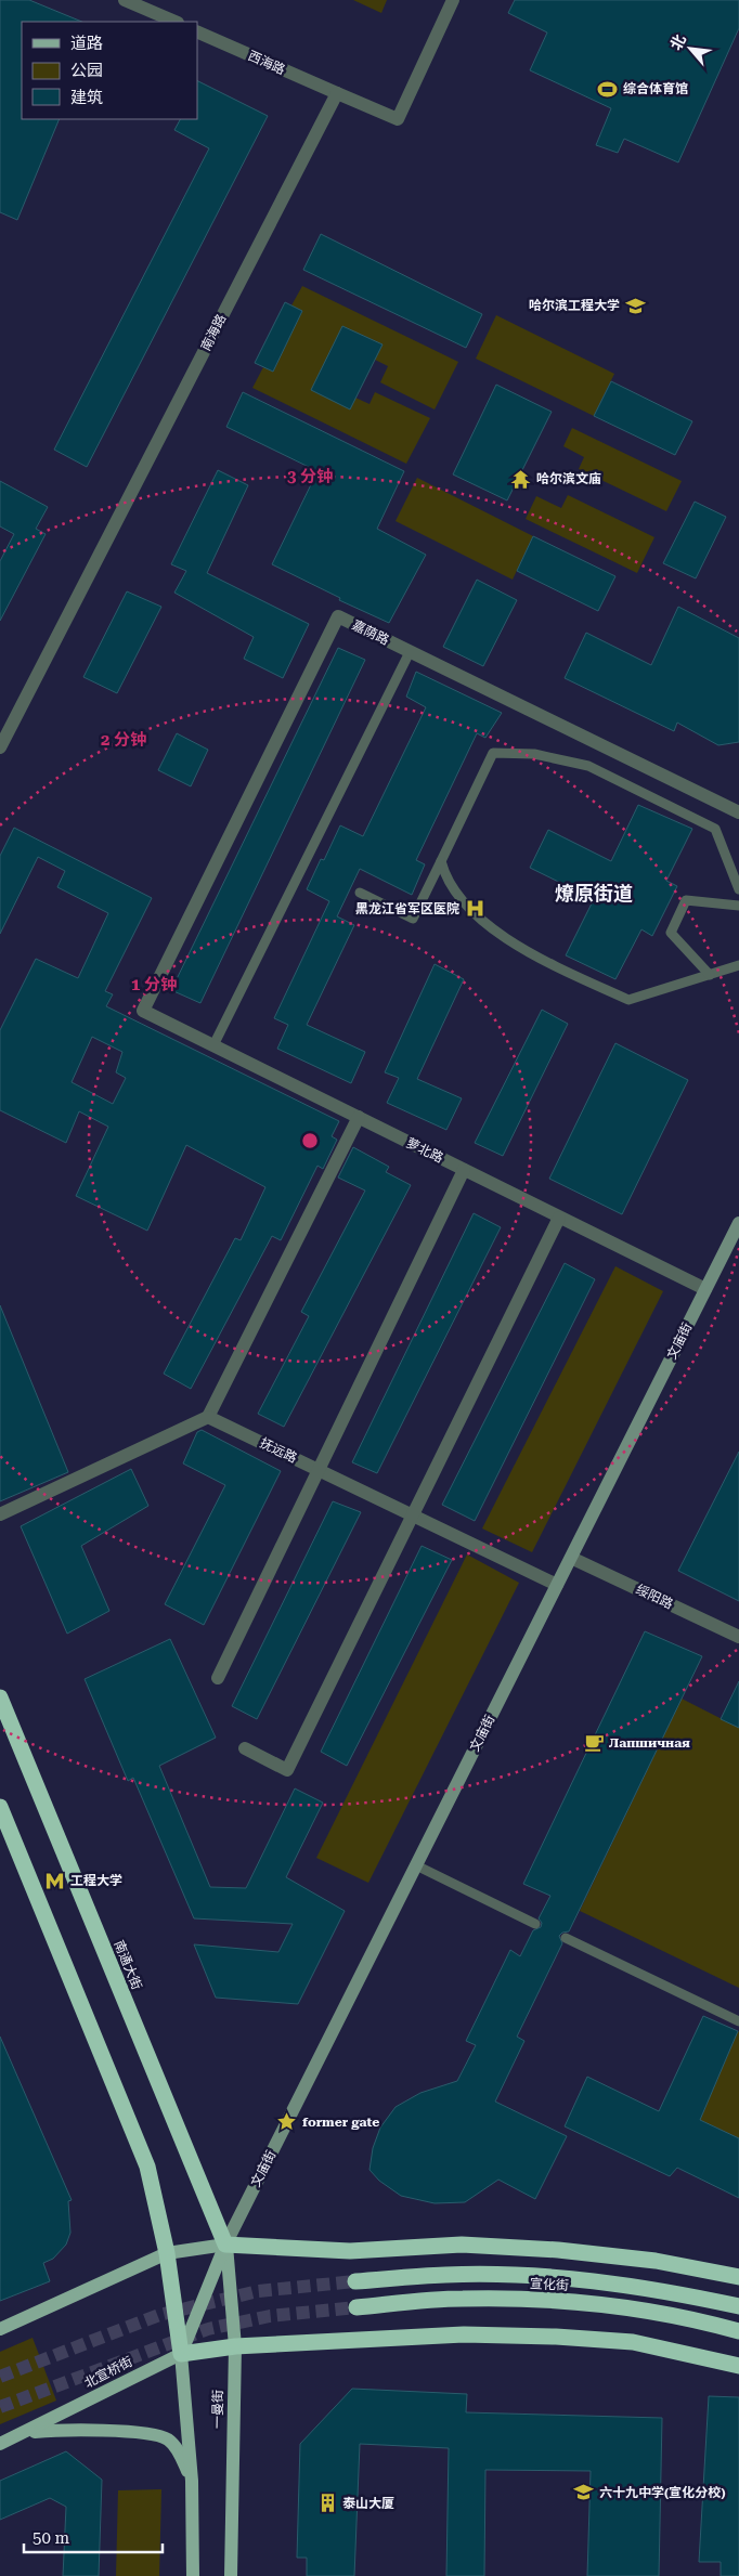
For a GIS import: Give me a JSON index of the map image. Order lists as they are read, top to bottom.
{
  "streets": {
    "highway": ["南通大街", "宣化街", "北宣桥街"],
    "main road": ["文庙街", "一曼街"],
    "street": [
      "西海路",
      "南海路",
      "嘉荫路",
      "萝北路",
      "抚远路",
      "绥阳路"
    ]
  },
  "crossings": [
    ["西海路", "南海路"],
    ["嘉荫路", "萝北路"],
    ["萝北路", "文庙街"],
    ["文庙街", "抚远路"],
    ["文庙街", "绥阳路"],
    ["文庙街", "南通大街"],
    ["文庙街", "一曼街"],
    ["南通大街", "一曼街"],
    ["北宣桥街", "一曼街"]
  ],
  "districts": ["燎原街道"],
  "places": {
    "sports": ["综合体育馆"],
    "school or university": ["哈尔滨工程大学", "六十九中学(宣化分校)"],
    "temple": ["哈尔滨文庙"],
    "hospital": ["黑龙江省军区医院"],
    "cafe": ["Лапшичная"],
    "metro station": ["工程大学"],
    "place": ["former gate"],
    "building": ["泰山大厦"]
  },
  "legend": ["道路", "公园", "建筑"],
  "scale_bar": "50 m",
  "north": "top left",
  "rings": ["3 分钟", "2 分钟", "1 分钟"]
}
